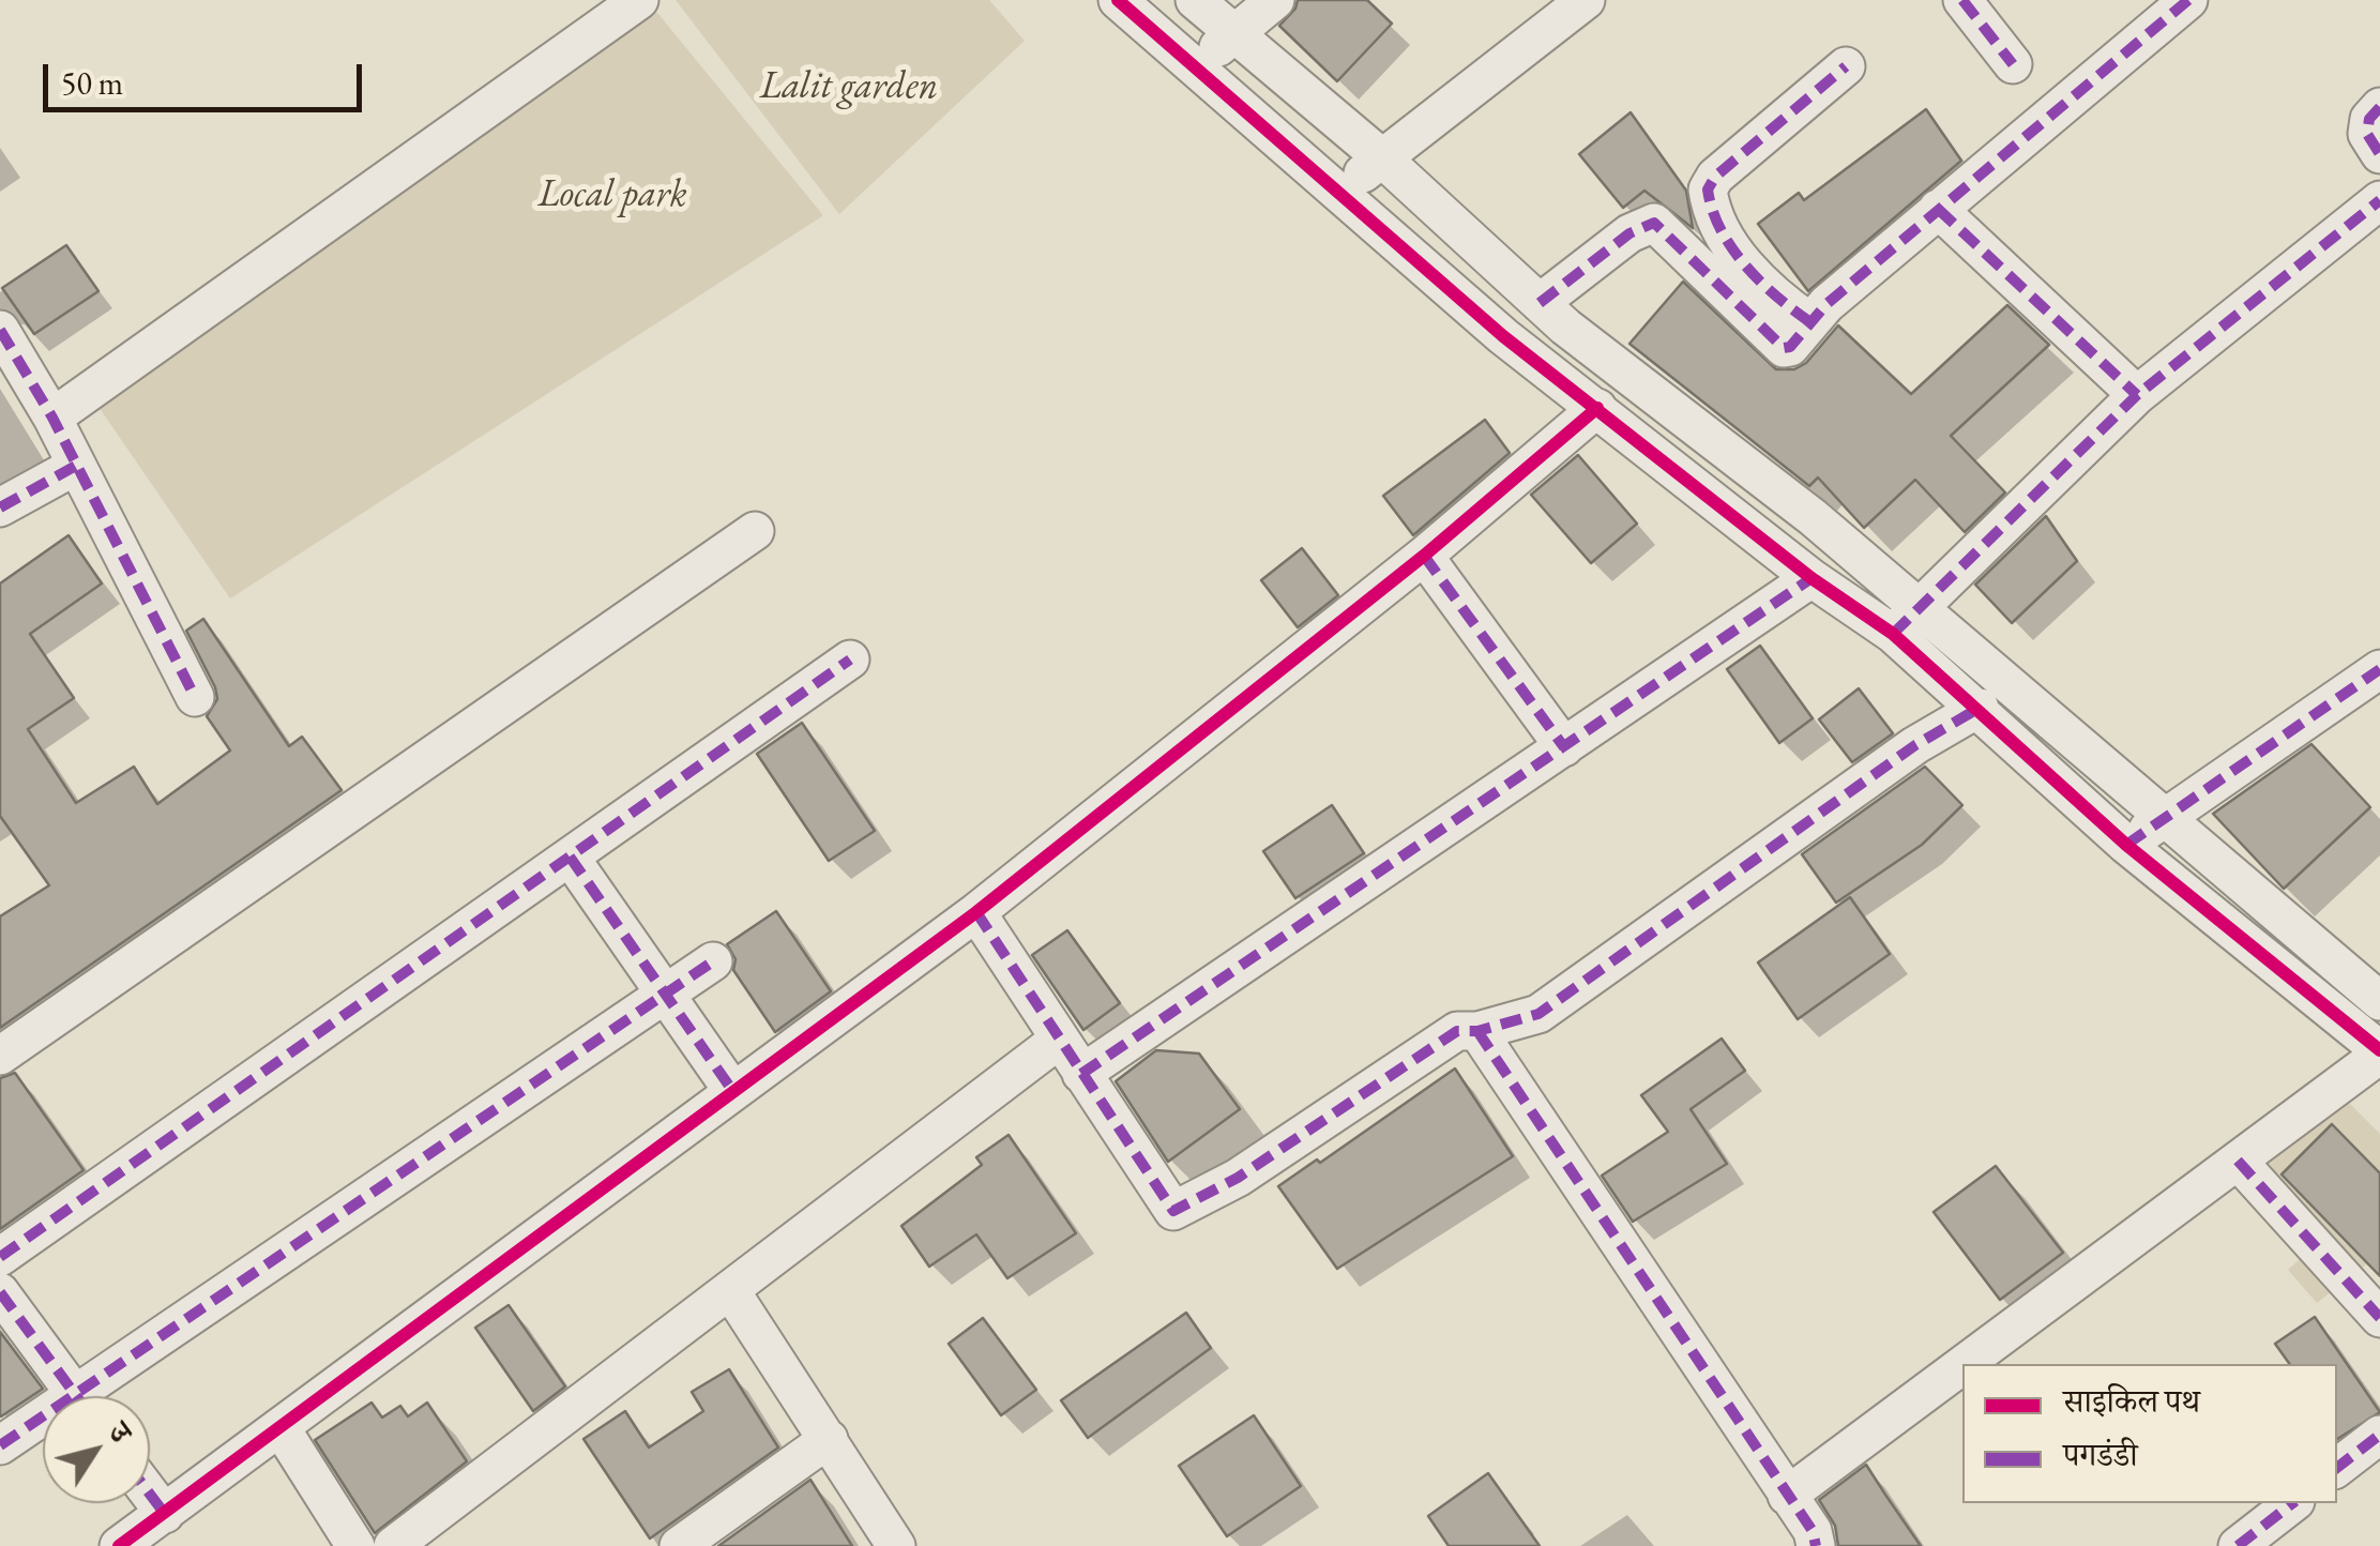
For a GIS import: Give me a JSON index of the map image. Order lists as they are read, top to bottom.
{
  "parks": ["Lalit garden", "Local park"],
  "legend": ["साइकिल पथ", "पगडंडी"],
  "scale_bar": "50 m",
  "north": "top right"
}
